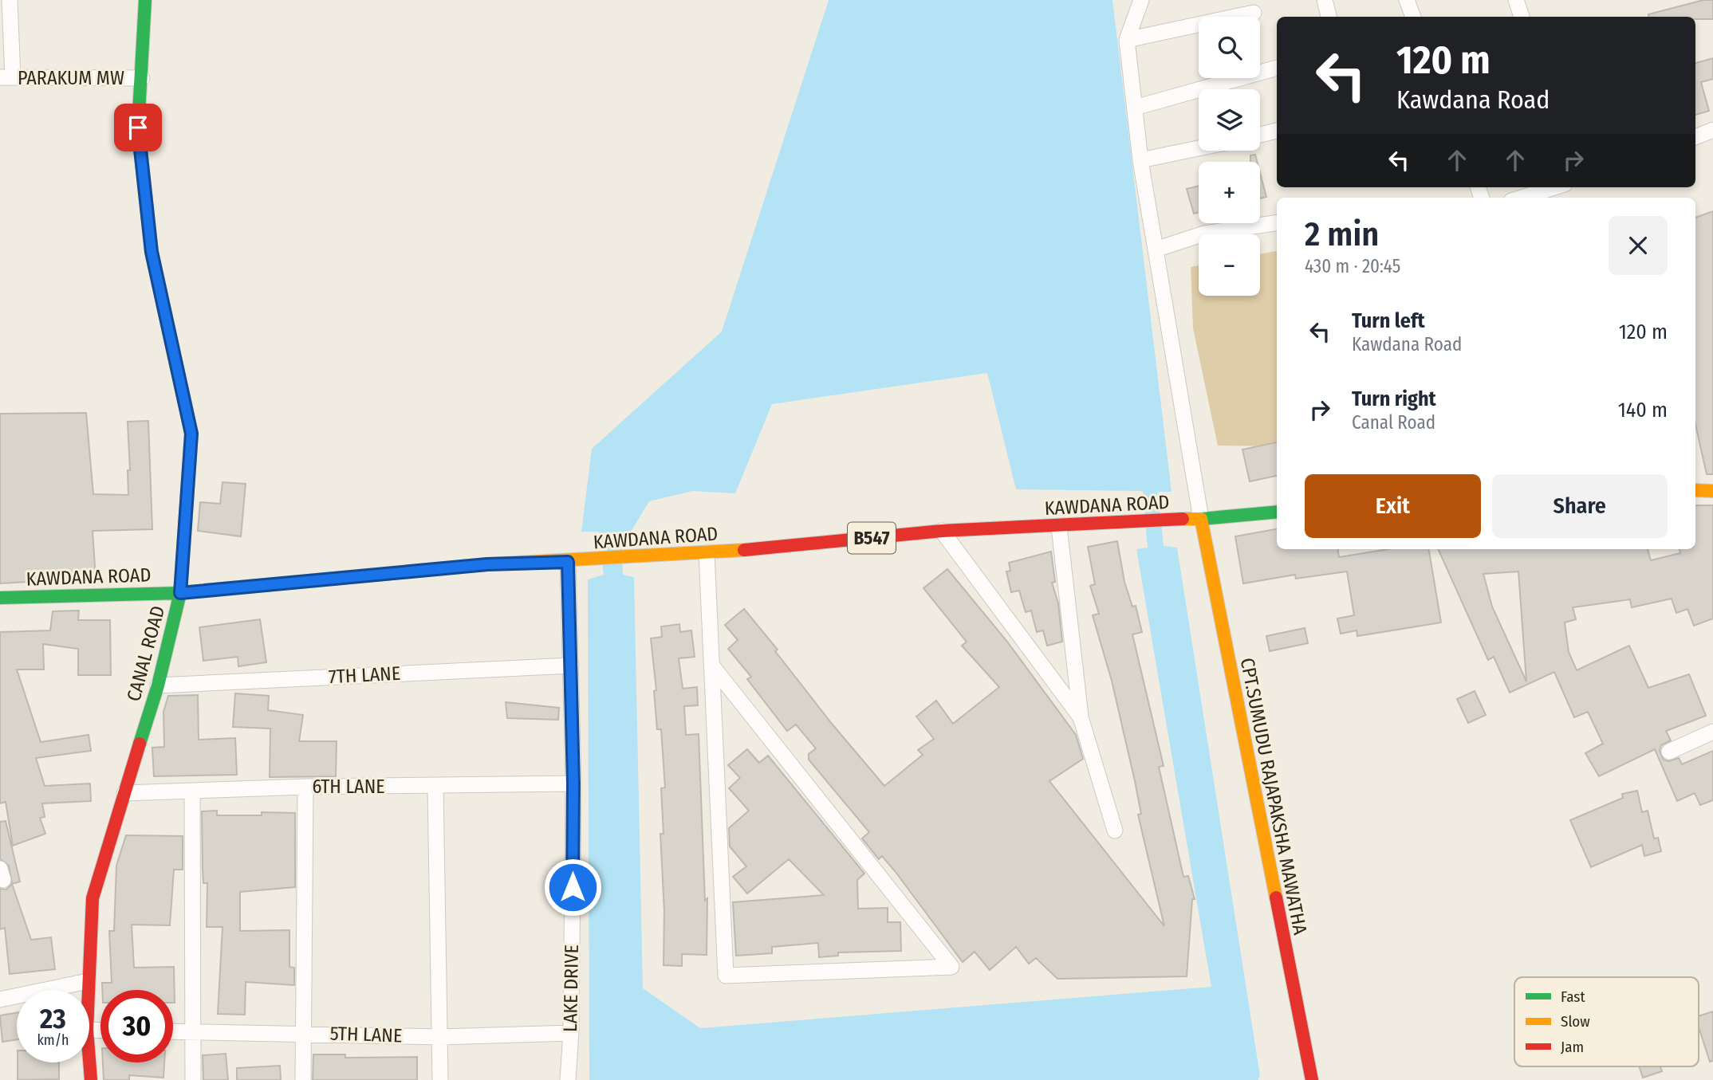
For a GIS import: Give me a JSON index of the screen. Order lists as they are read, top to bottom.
{
  "streets": {
    "main road": [
      "KAWDANA ROAD",
      "B547",
      "CANAL ROAD",
      "CPT.SUMUDU RAJAPAKSHA MAWATHA"
    ],
    "street": [
      "PARAKUM MW",
      "7TH LANE",
      "6TH LANE",
      "LAKE DRIVE",
      "5TH LANE"
    ]
  },
  "crossings": [
    ["PARAKUM MW", "CANAL ROAD"],
    ["KAWDANA ROAD", "CANAL ROAD"],
    ["KAWDANA ROAD", "CPT.SUMUDU RAJAPAKSHA MAWATHA"],
    ["KAWDANA ROAD", "LAKE DRIVE"],
    ["CANAL ROAD", "7TH LANE"],
    ["CANAL ROAD", "6TH LANE"],
    ["7TH LANE", "LAKE DRIVE"],
    ["6TH LANE", "LAKE DRIVE"],
    ["LAKE DRIVE", "5TH LANE"]
  ],
  "legend": ["Fast", "Slow", "Jam"],
  "page": {
    "map_buttons": ["+", "−"],
    "turn": ["120 m", "Kawdana Road"],
    "heading": ["2 min", "430 m · 20:45"],
    "list": [
      {
        "name": "Turn left",
        "note": "Kawdana Road",
        "value": "120 m"
      },
      {
        "name": "Turn right",
        "note": "Canal Road",
        "value": "140 m"
      }
    ],
    "buttons": ["Exit", "Share"],
    "speed": "23 km/h",
    "limit": "30"
  }
}
